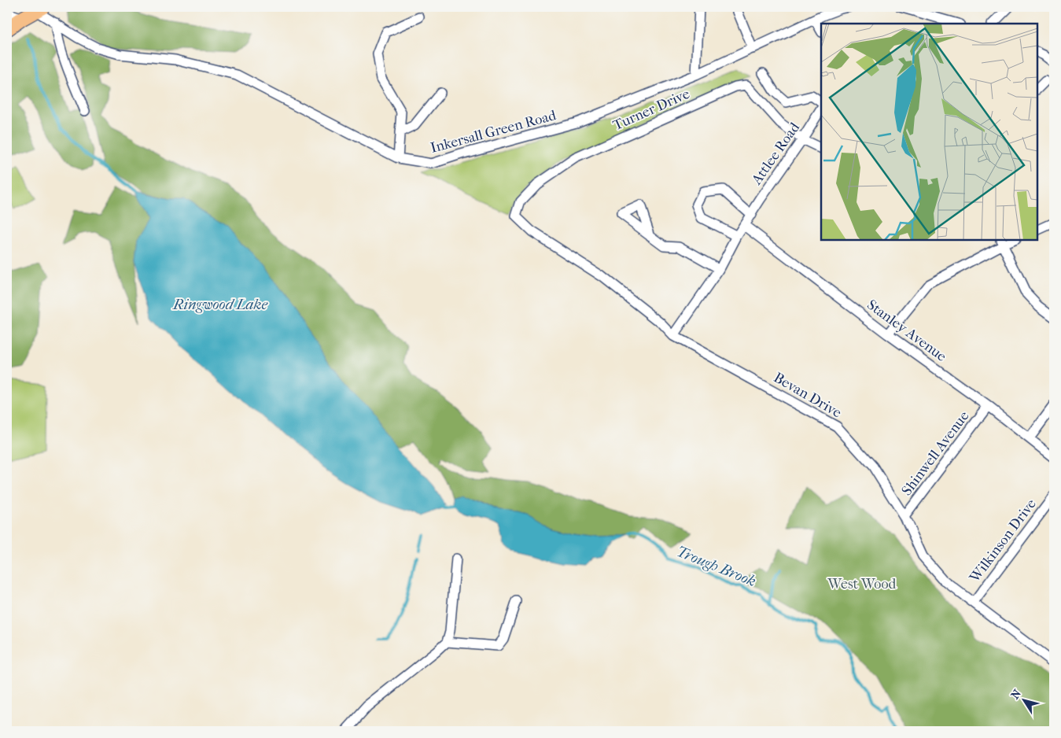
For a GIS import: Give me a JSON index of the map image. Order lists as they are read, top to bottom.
{
  "streets": {
    "street": [
      "Turner Drive",
      "Inkersall Green Road",
      "Attlee Road",
      "Stanley Avenue",
      "Bevan Drive",
      "Shinwell Avenue",
      "Wilkinson Drive"
    ]
  },
  "crossings": [
    ["Turner Drive", "Attlee Road"],
    ["Turner Drive", "Bevan Drive"],
    ["Attlee Road", "Stanley Avenue"],
    ["Attlee Road", "Bevan Drive"],
    ["Stanley Avenue", "Shinwell Avenue"],
    ["Bevan Drive", "Shinwell Avenue"],
    ["Bevan Drive", "Wilkinson Drive"]
  ],
  "water": ["Ringwood Lake", "Trough Brook"],
  "parks": ["West Wood"],
  "north": "top left"
}
